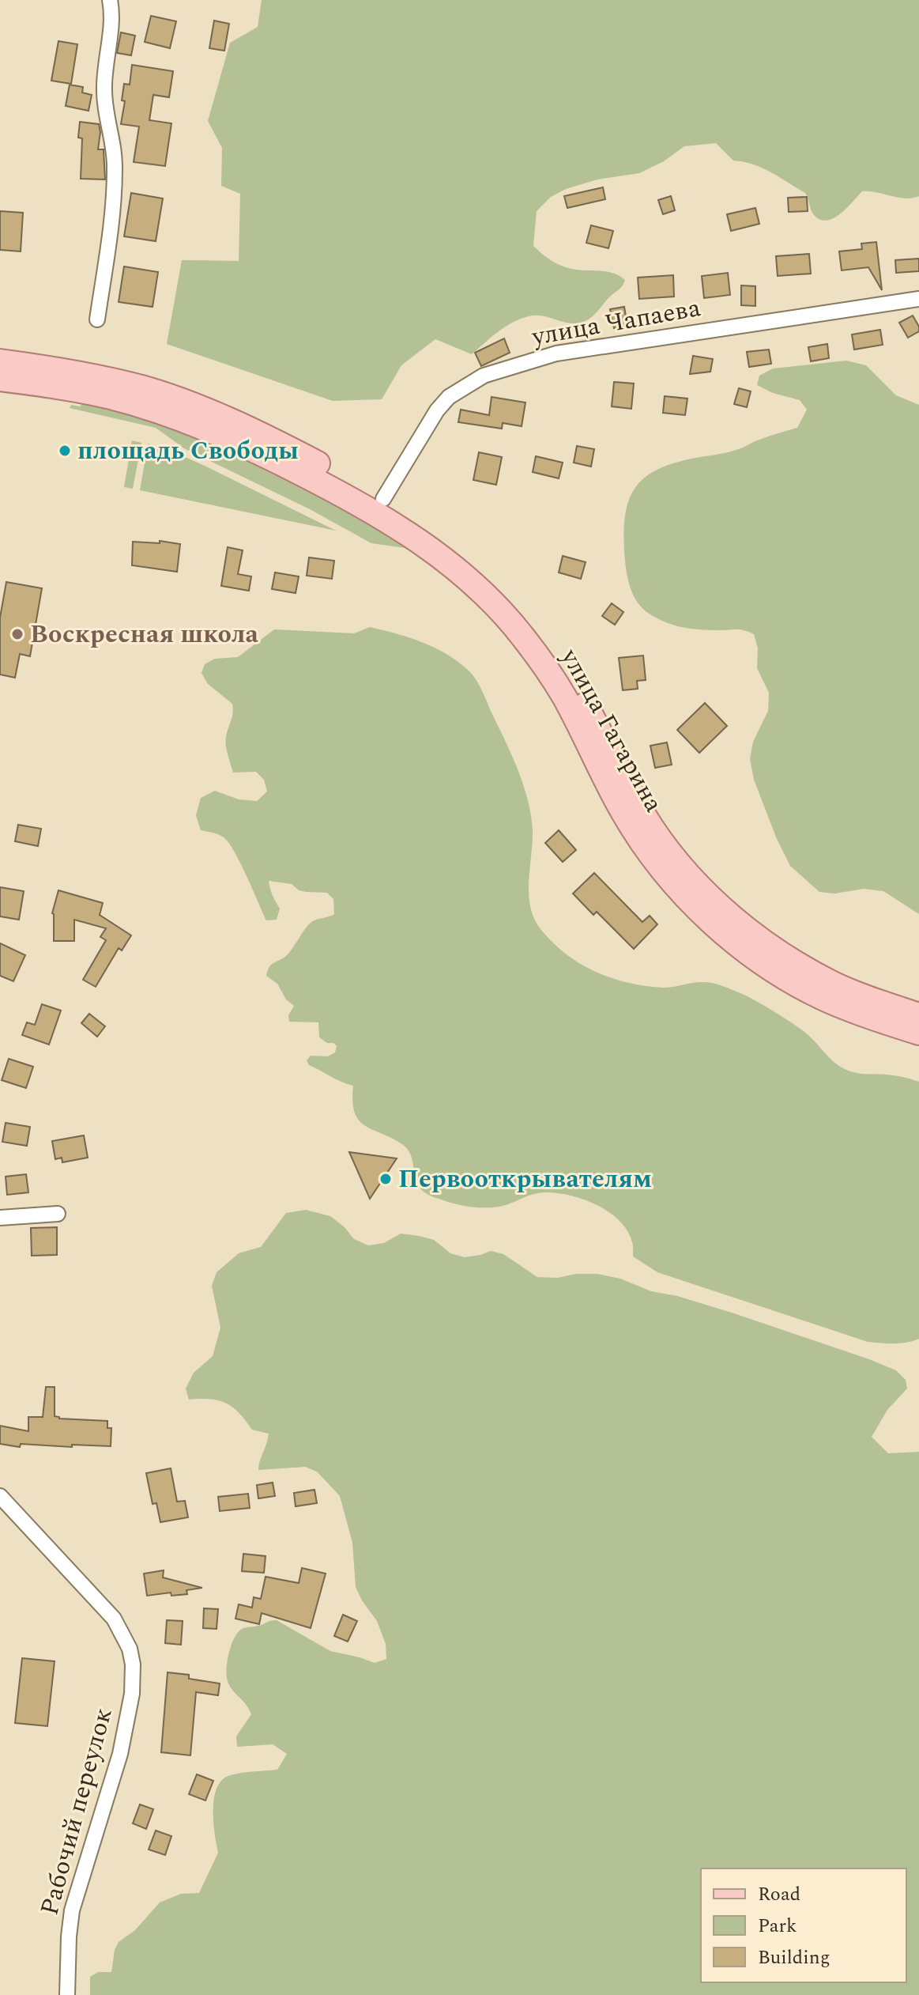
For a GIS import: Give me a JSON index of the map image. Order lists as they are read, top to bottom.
{
  "streets": {
    "main road": ["улица Гагарина"],
    "street": ["улица Чапаева", "Рабочий переулок"]
  },
  "crossings": [
    ["улица Чапаева", "улица Гагарина"]
  ],
  "places": ["площадь Свободы", "Воскресная школа", "Первооткрывателям"],
  "legend": ["Road", "Park", "Building"]
}
